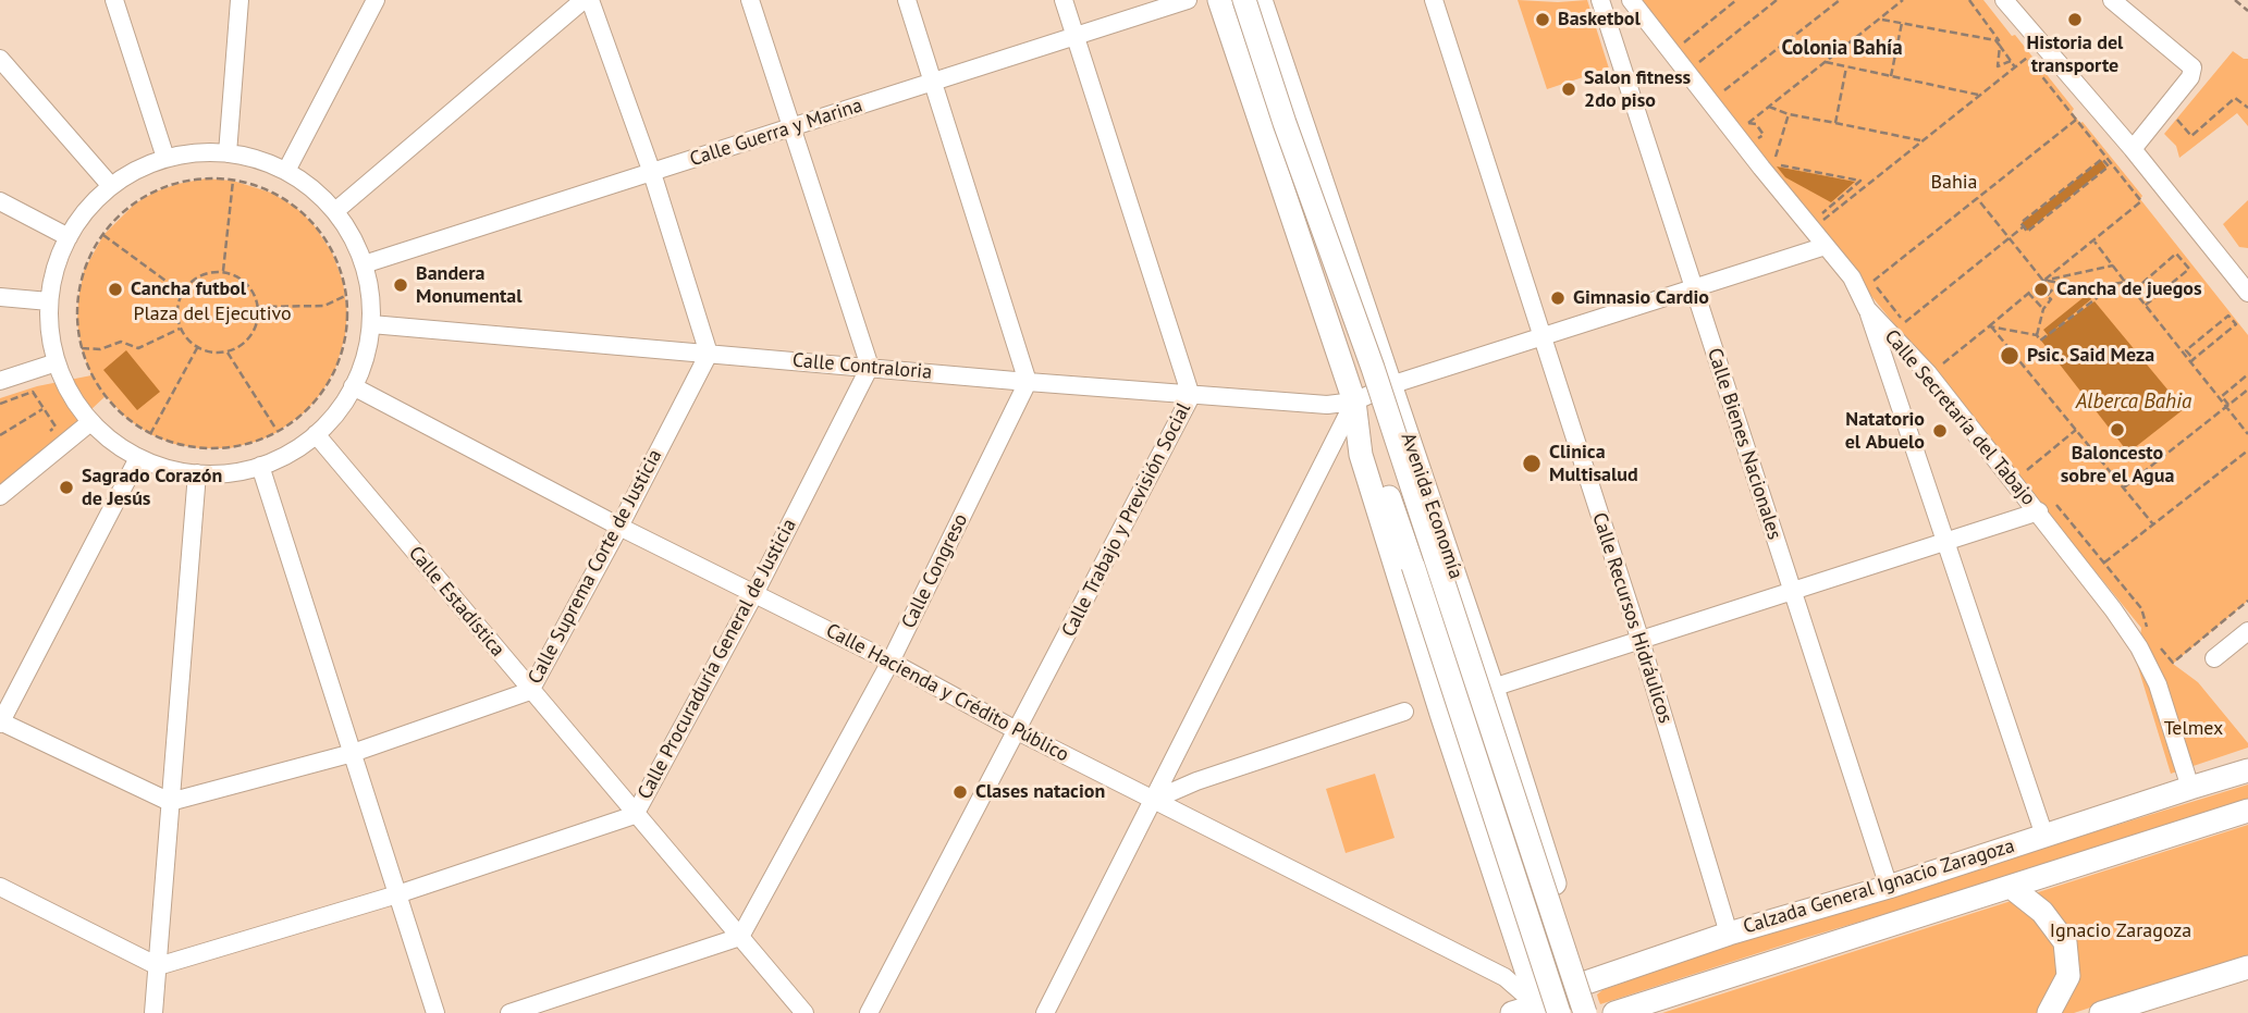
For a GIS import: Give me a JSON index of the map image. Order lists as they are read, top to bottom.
{
  "streets": {
    "main road": ["Avenida Economía", "Calzada General Ignacio Zaragoza"],
    "street": [
      "Calle Guerra y Marina",
      "Calle Contraloria",
      "Calle Secretaría del Tabajo",
      "Calle Bienes Nacionales",
      "Calle Trabajo y Previsión Social",
      "Calle Suprema Corte de Justicia",
      "Calle Congreso",
      "Calle Estadística",
      "Calle Recursos Hidráulicos",
      "Calle Procuraduría General de Justicia",
      "Calle Hacienda y Crédito Público"
    ]
  },
  "crossings": [
    ["Calle Guerra y Marina", "Calle Trabajo y Previsión Social"],
    ["Calle Contraloria", "Calle Trabajo y Previsión Social"],
    ["Calle Contraloria", "Calle Suprema Corte de Justicia"],
    ["Calle Contraloria", "Calle Congreso"],
    ["Calle Contraloria", "Calle Procuraduría General de Justicia"],
    ["Calle Secretaría del Tabajo", "Calzada General Ignacio Zaragoza"],
    ["Calle Bienes Nacionales", "Calzada General Ignacio Zaragoza"],
    ["Avenida Economía", "Calzada General Ignacio Zaragoza"],
    ["Calle Trabajo y Previsión Social", "Calle Hacienda y Crédito Público"],
    ["Calle Suprema Corte de Justicia", "Calle Estadística"],
    ["Calle Suprema Corte de Justicia", "Calle Hacienda y Crédito Público"],
    ["Calle Congreso", "Calle Estadística"],
    ["Calle Congreso", "Calle Hacienda y Crédito Público"],
    ["Calle Estadística", "Calle Procuraduría General de Justicia"],
    ["Calle Recursos Hidráulicos", "Calzada General Ignacio Zaragoza"],
    ["Calle Procuraduría General de Justicia", "Calle Hacienda y Crédito Público"],
    ["Calle Hacienda y Crédito Público", "Calzada General Ignacio Zaragoza"]
  ],
  "districts": ["Colonia Bahía"],
  "water": ["Alberca Bahia"],
  "parks": [
    "Bahia",
    "Plaza del Ejecutivo",
    "Telmex",
    "Ignacio Zaragoza"
  ],
  "places": [
    "Basketbol",
    "Historia del transporte",
    "Salon fitness 2do piso",
    "Bandera Monumental",
    "Cancha futbol",
    "Cancha de juegos",
    "Gimnasio Cardio",
    "Psic. Said Meza",
    "Baloncesto sobre el Agua",
    "Natatorio el Abuelo",
    "Clinica Multisalud",
    "Sagrado Corazón de Jesús",
    "Clases natacion"
  ]
}
